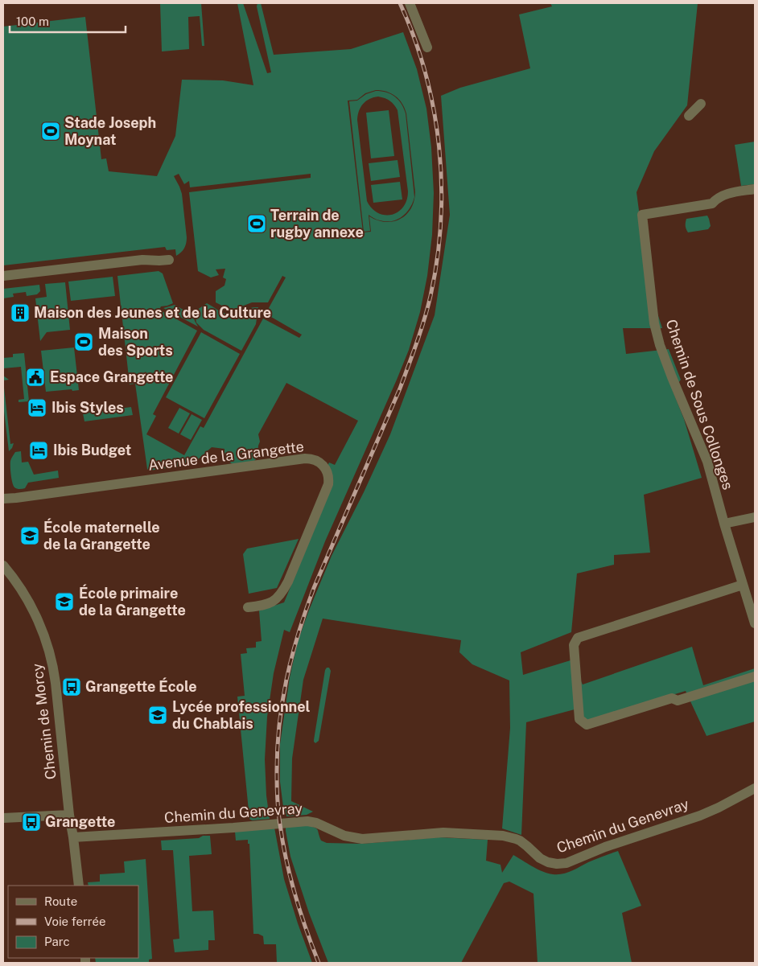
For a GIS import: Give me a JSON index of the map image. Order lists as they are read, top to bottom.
{
  "streets": {
    "street": [
      "Chemin de Sous Collonges",
      "Avenue de la Grangette",
      "Chemin de Morcy",
      "Chemin du Genevray"
    ]
  },
  "crossings": [
    ["Chemin de Morcy", "Chemin du Genevray"]
  ],
  "places": {
    "sports": ["Stade Joseph Moynat", "Terrain de rugby annexe", "Maison des Sports"],
    "building": ["Maison des Jeunes et de la Culture"],
    "public building": ["Espace Grangette"],
    "hotel": ["Ibis Styles", "Ibis Budget"],
    "school or university": ["École maternelle de la Grangette", "École primaire de la Grangette", "Lycée professionnel du Chablais"],
    "bus stop": ["Grangette École", "Grangette"]
  },
  "legend": ["Route", "Voie ferrée", "Parc"],
  "scale_bar": "100 m"
}
